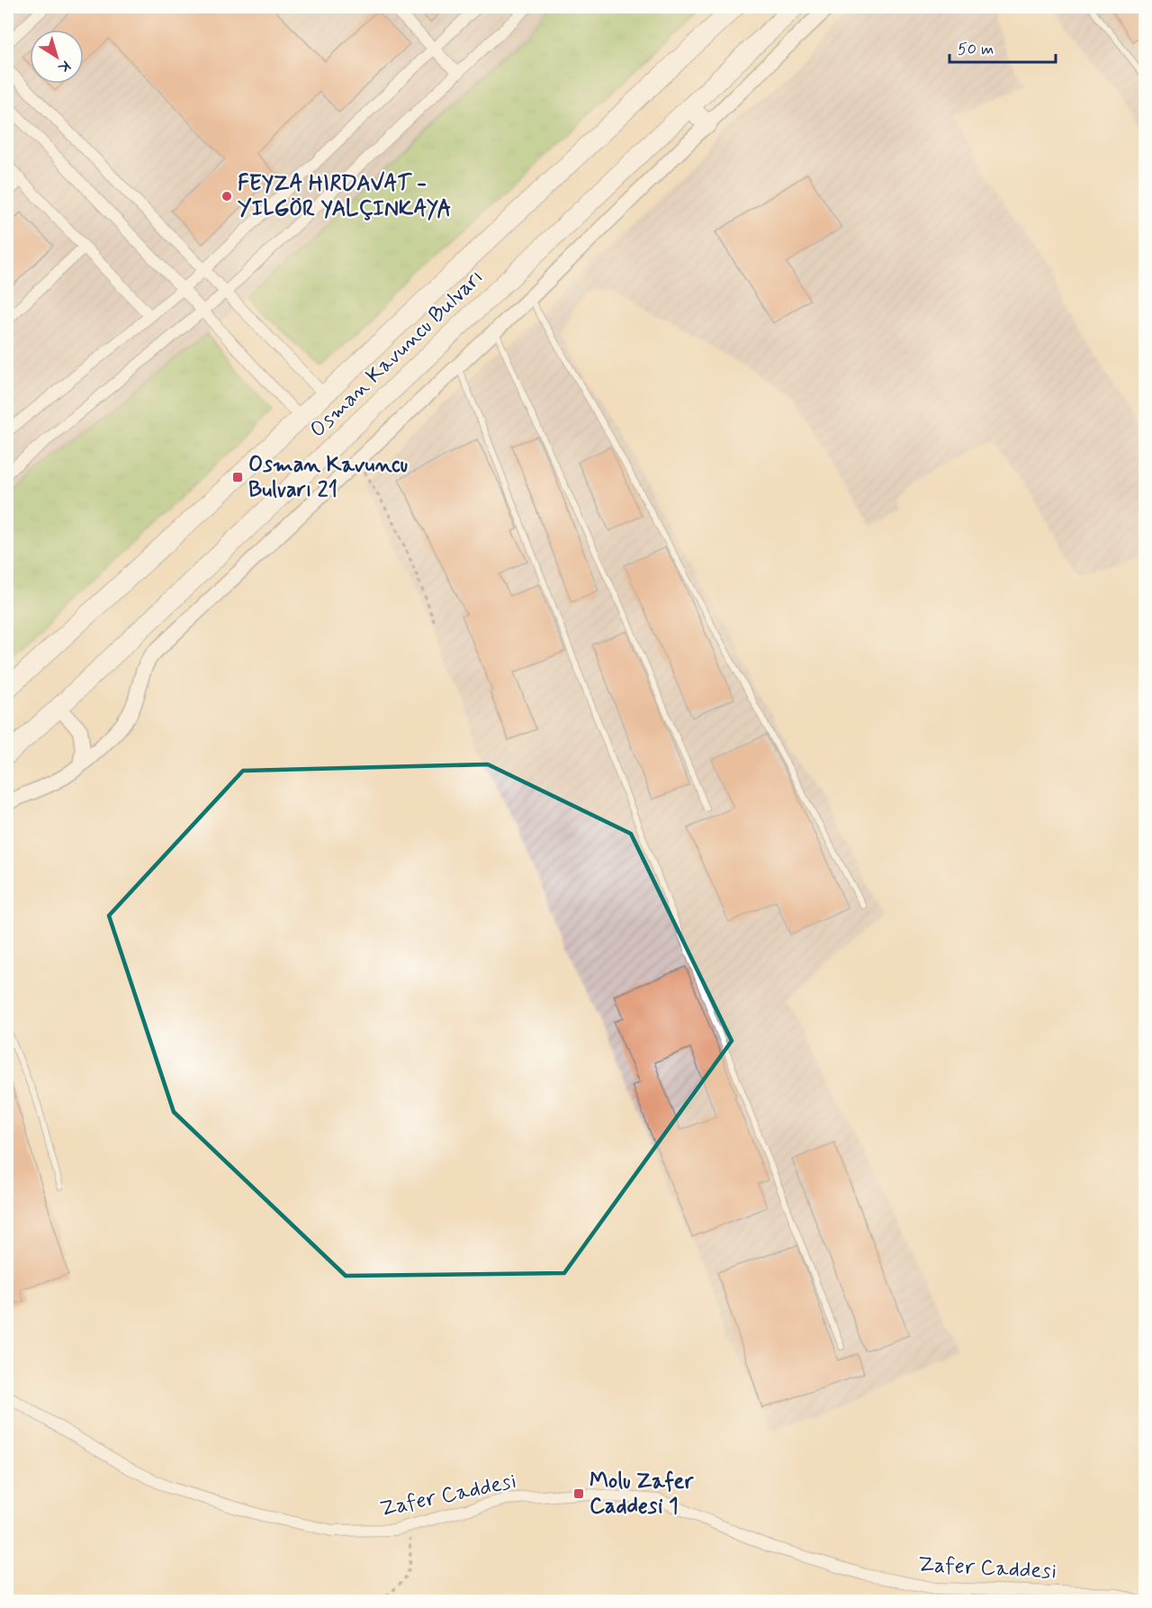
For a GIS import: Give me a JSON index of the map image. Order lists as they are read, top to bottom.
{
  "streets": {
    "highway": ["Osman Kavuncu Bulvarı"],
    "street": ["Zafer Caddesi"]
  },
  "places": {
    "other": ["FEYZA HIRDAVAT - YILGÖR YALÇINKAYA"],
    "transit": ["Osman Kavuncu Bulvarı 21", "Molu Zafer Caddesi 1"]
  },
  "scale_bar": "50 m",
  "north": "bottom right"
}
